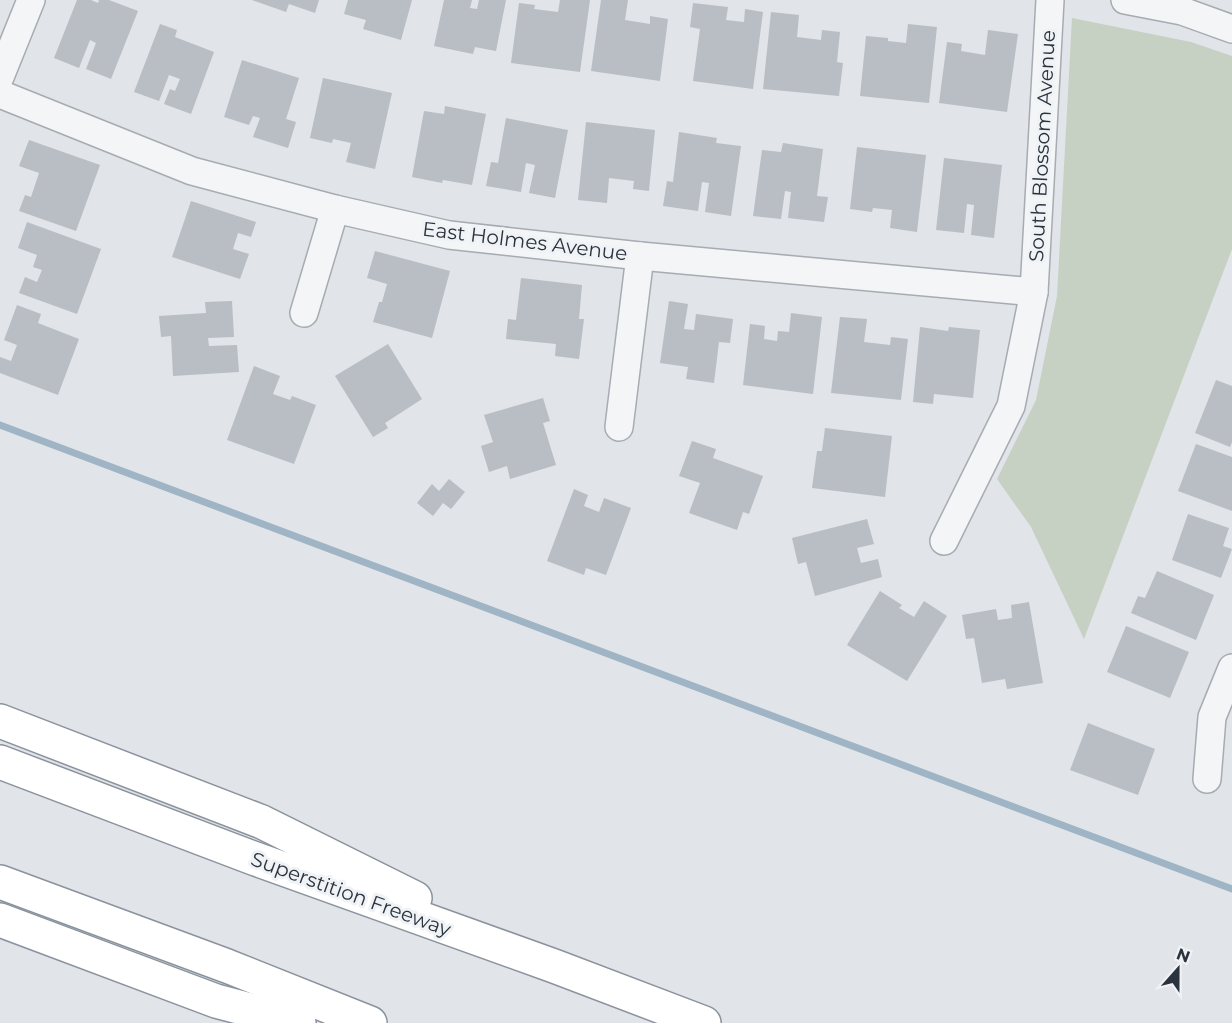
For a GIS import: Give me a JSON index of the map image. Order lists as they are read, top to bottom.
{
  "streets": {
    "highway": ["Superstition Freeway"],
    "street": ["South Blossom Avenue", "East Holmes Avenue"]
  },
  "crossings": [
    ["South Blossom Avenue", "East Holmes Avenue"]
  ],
  "north": "top"
}
